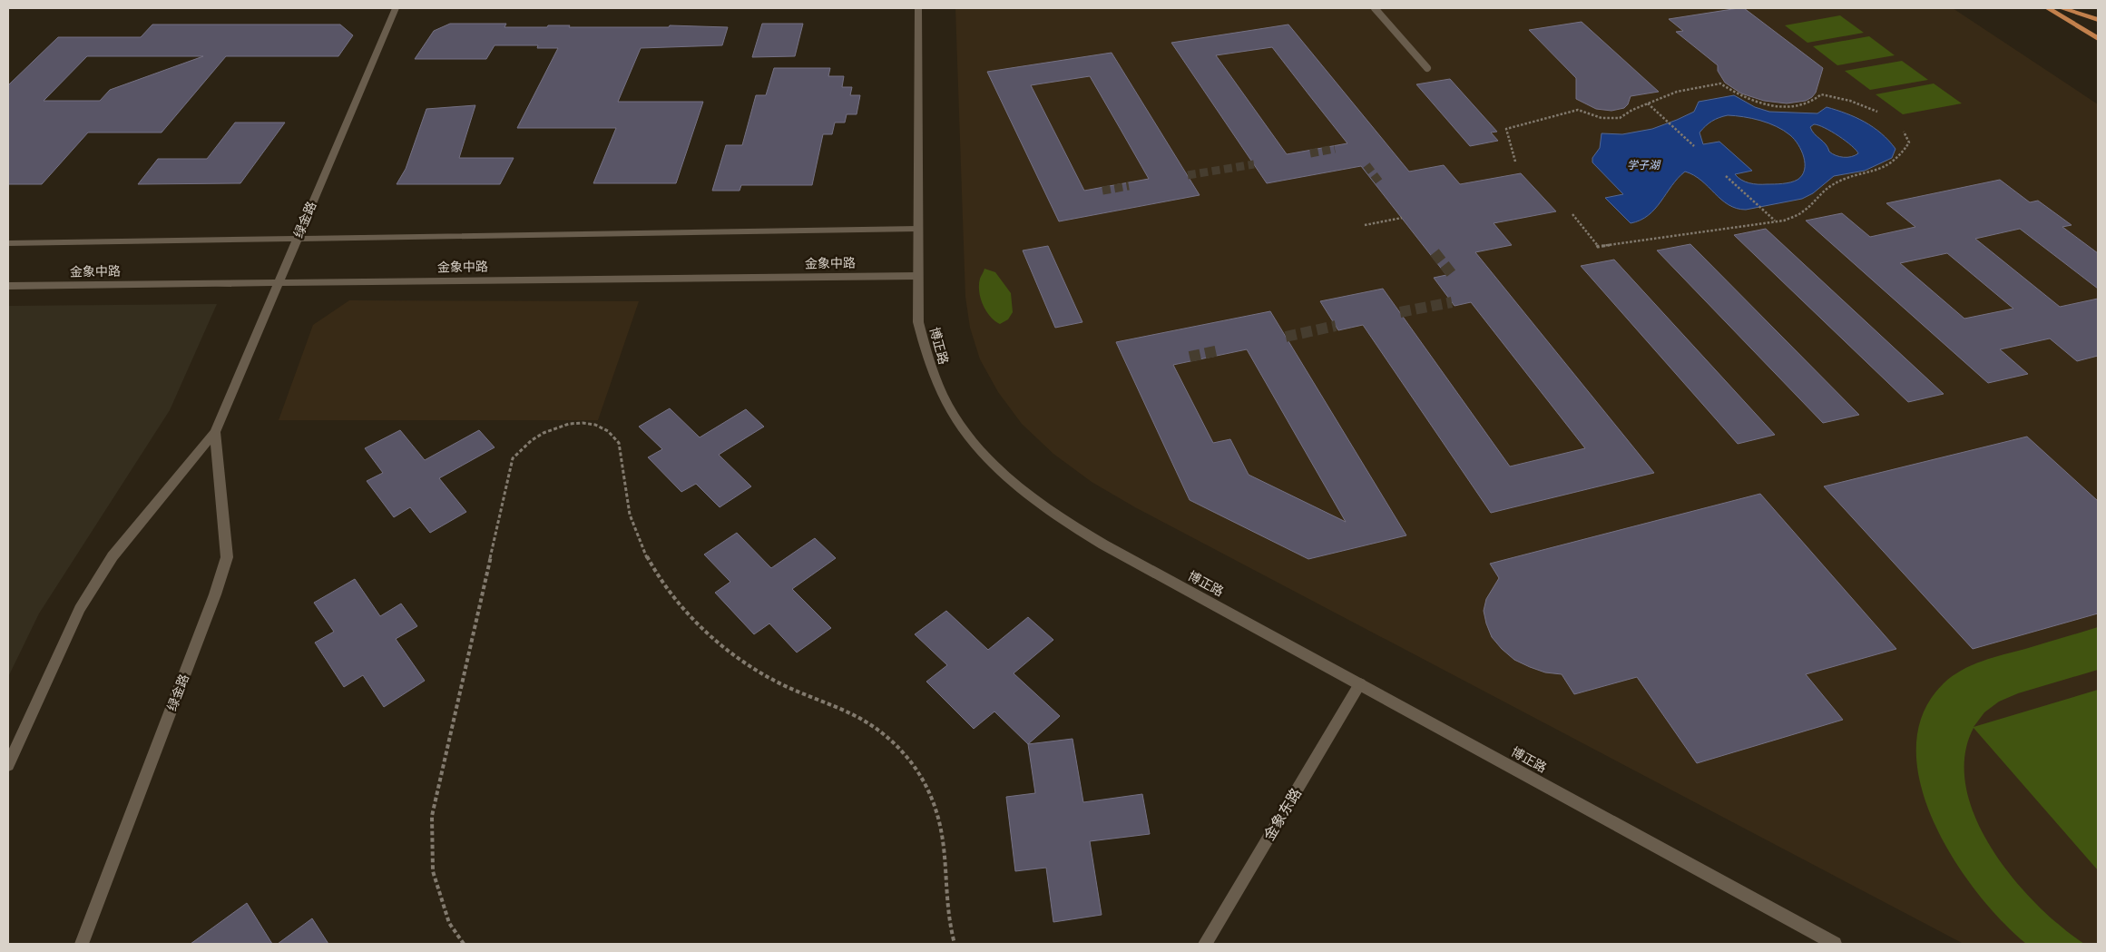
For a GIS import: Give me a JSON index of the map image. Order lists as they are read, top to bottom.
{
  "streets": {
    "street": [
      "绿金路",
      "金象中路",
      "博正路",
      "金象东路"
    ]
  },
  "crossings": [
    ["绿金路", "金象中路"],
    ["金象中路", "博正路"],
    ["博正路", "金象东路"]
  ],
  "water": ["学子湖"]
}
